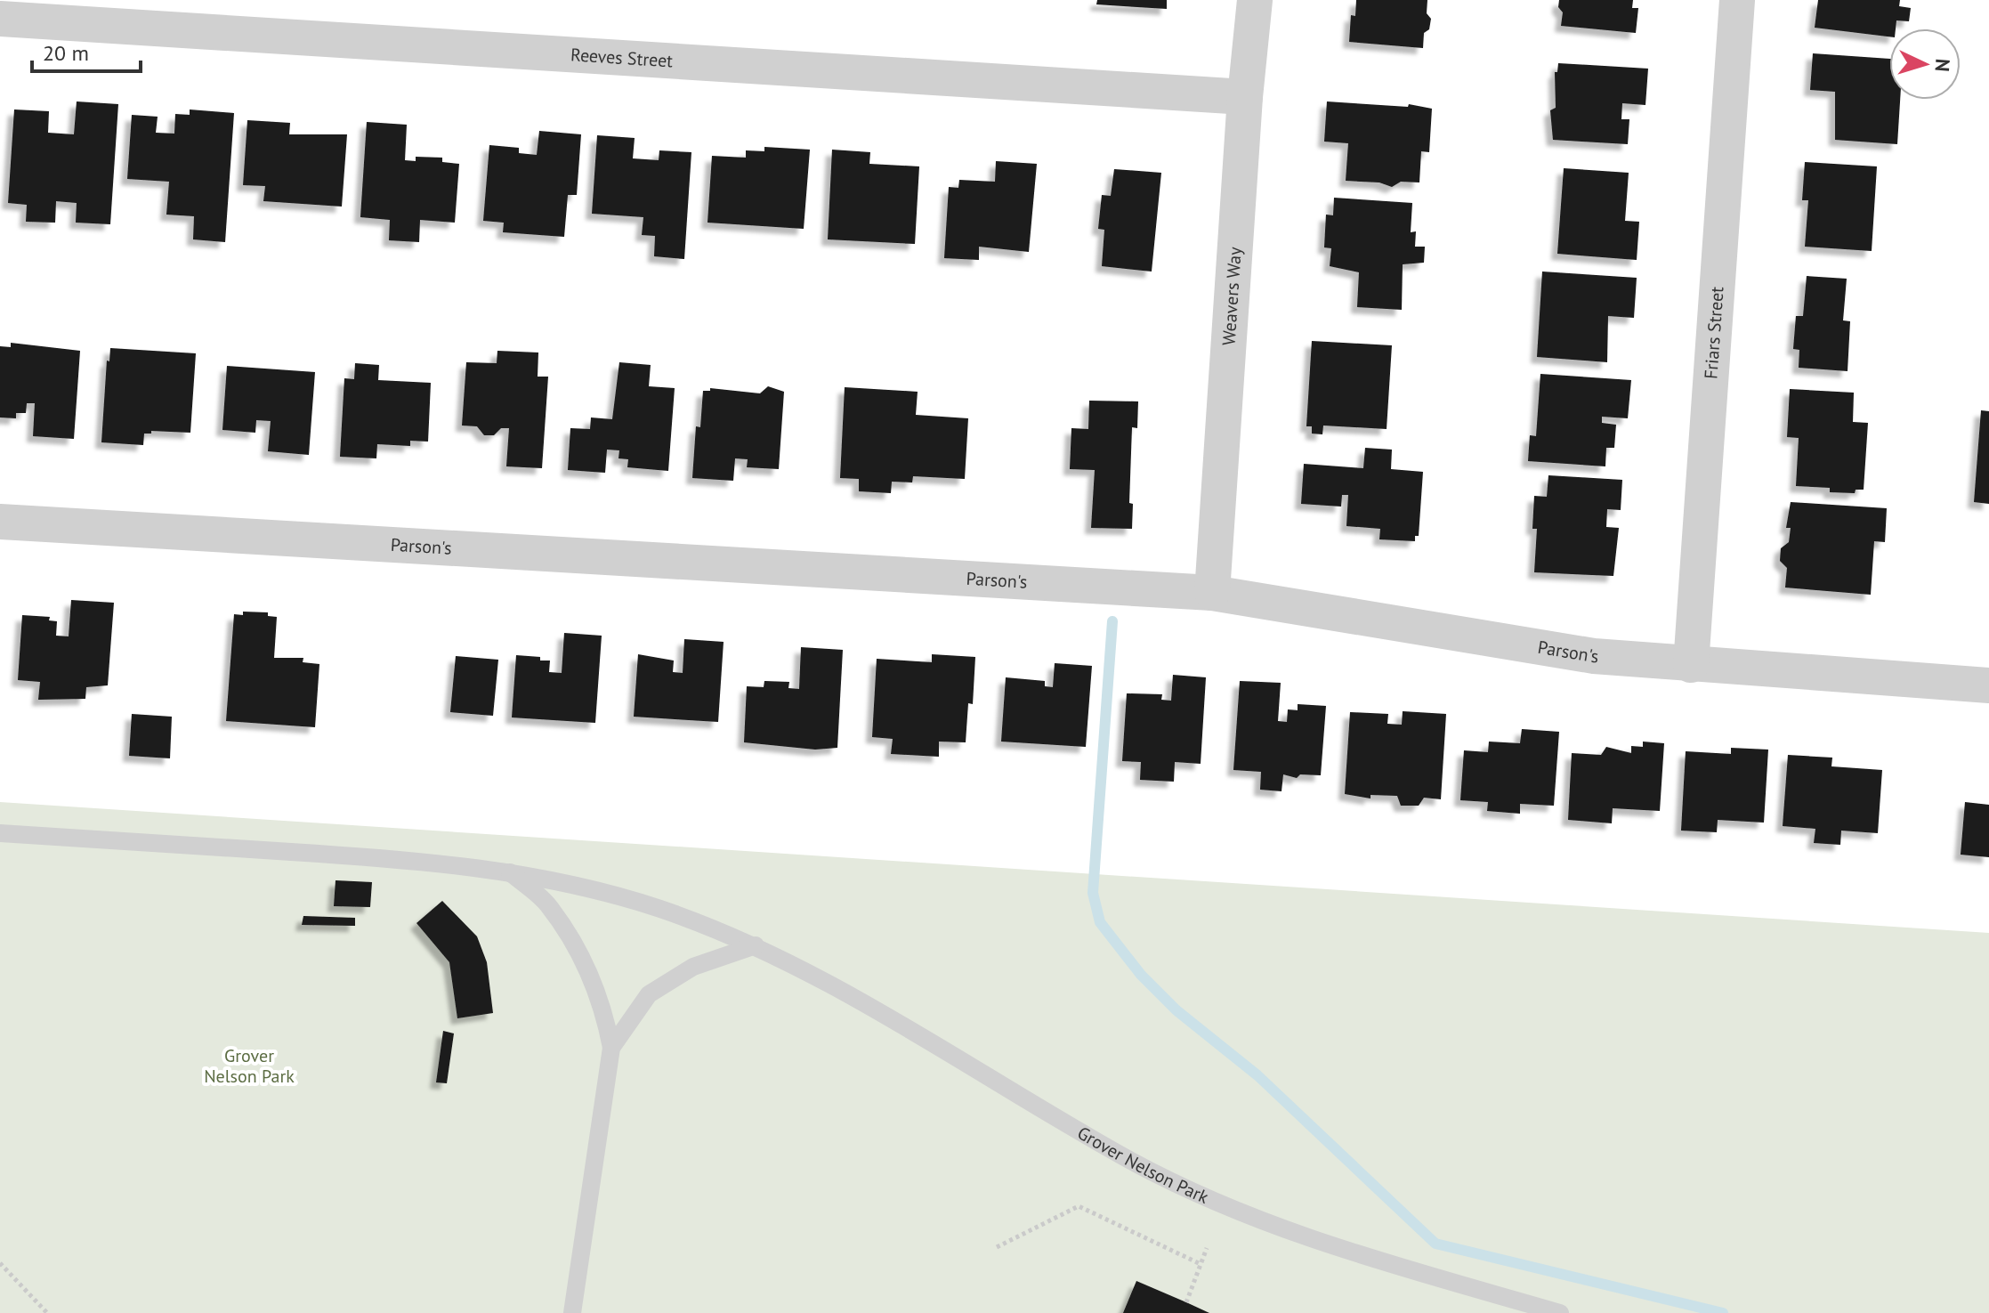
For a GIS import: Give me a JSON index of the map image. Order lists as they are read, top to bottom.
{
  "streets": {
    "street": [
      "Reeves Street",
      "Weavers Way",
      "Friars Street",
      "Parson's"
    ],
    "lane": ["Grover Nelson Park"]
  },
  "crossings": [
    ["Reeves Street", "Weavers Way"],
    ["Weavers Way", "Parson's"],
    ["Friars Street", "Parson's"]
  ],
  "parks": ["Grover Nelson Park"],
  "scale_bar": "20 m",
  "north": "right"
}
